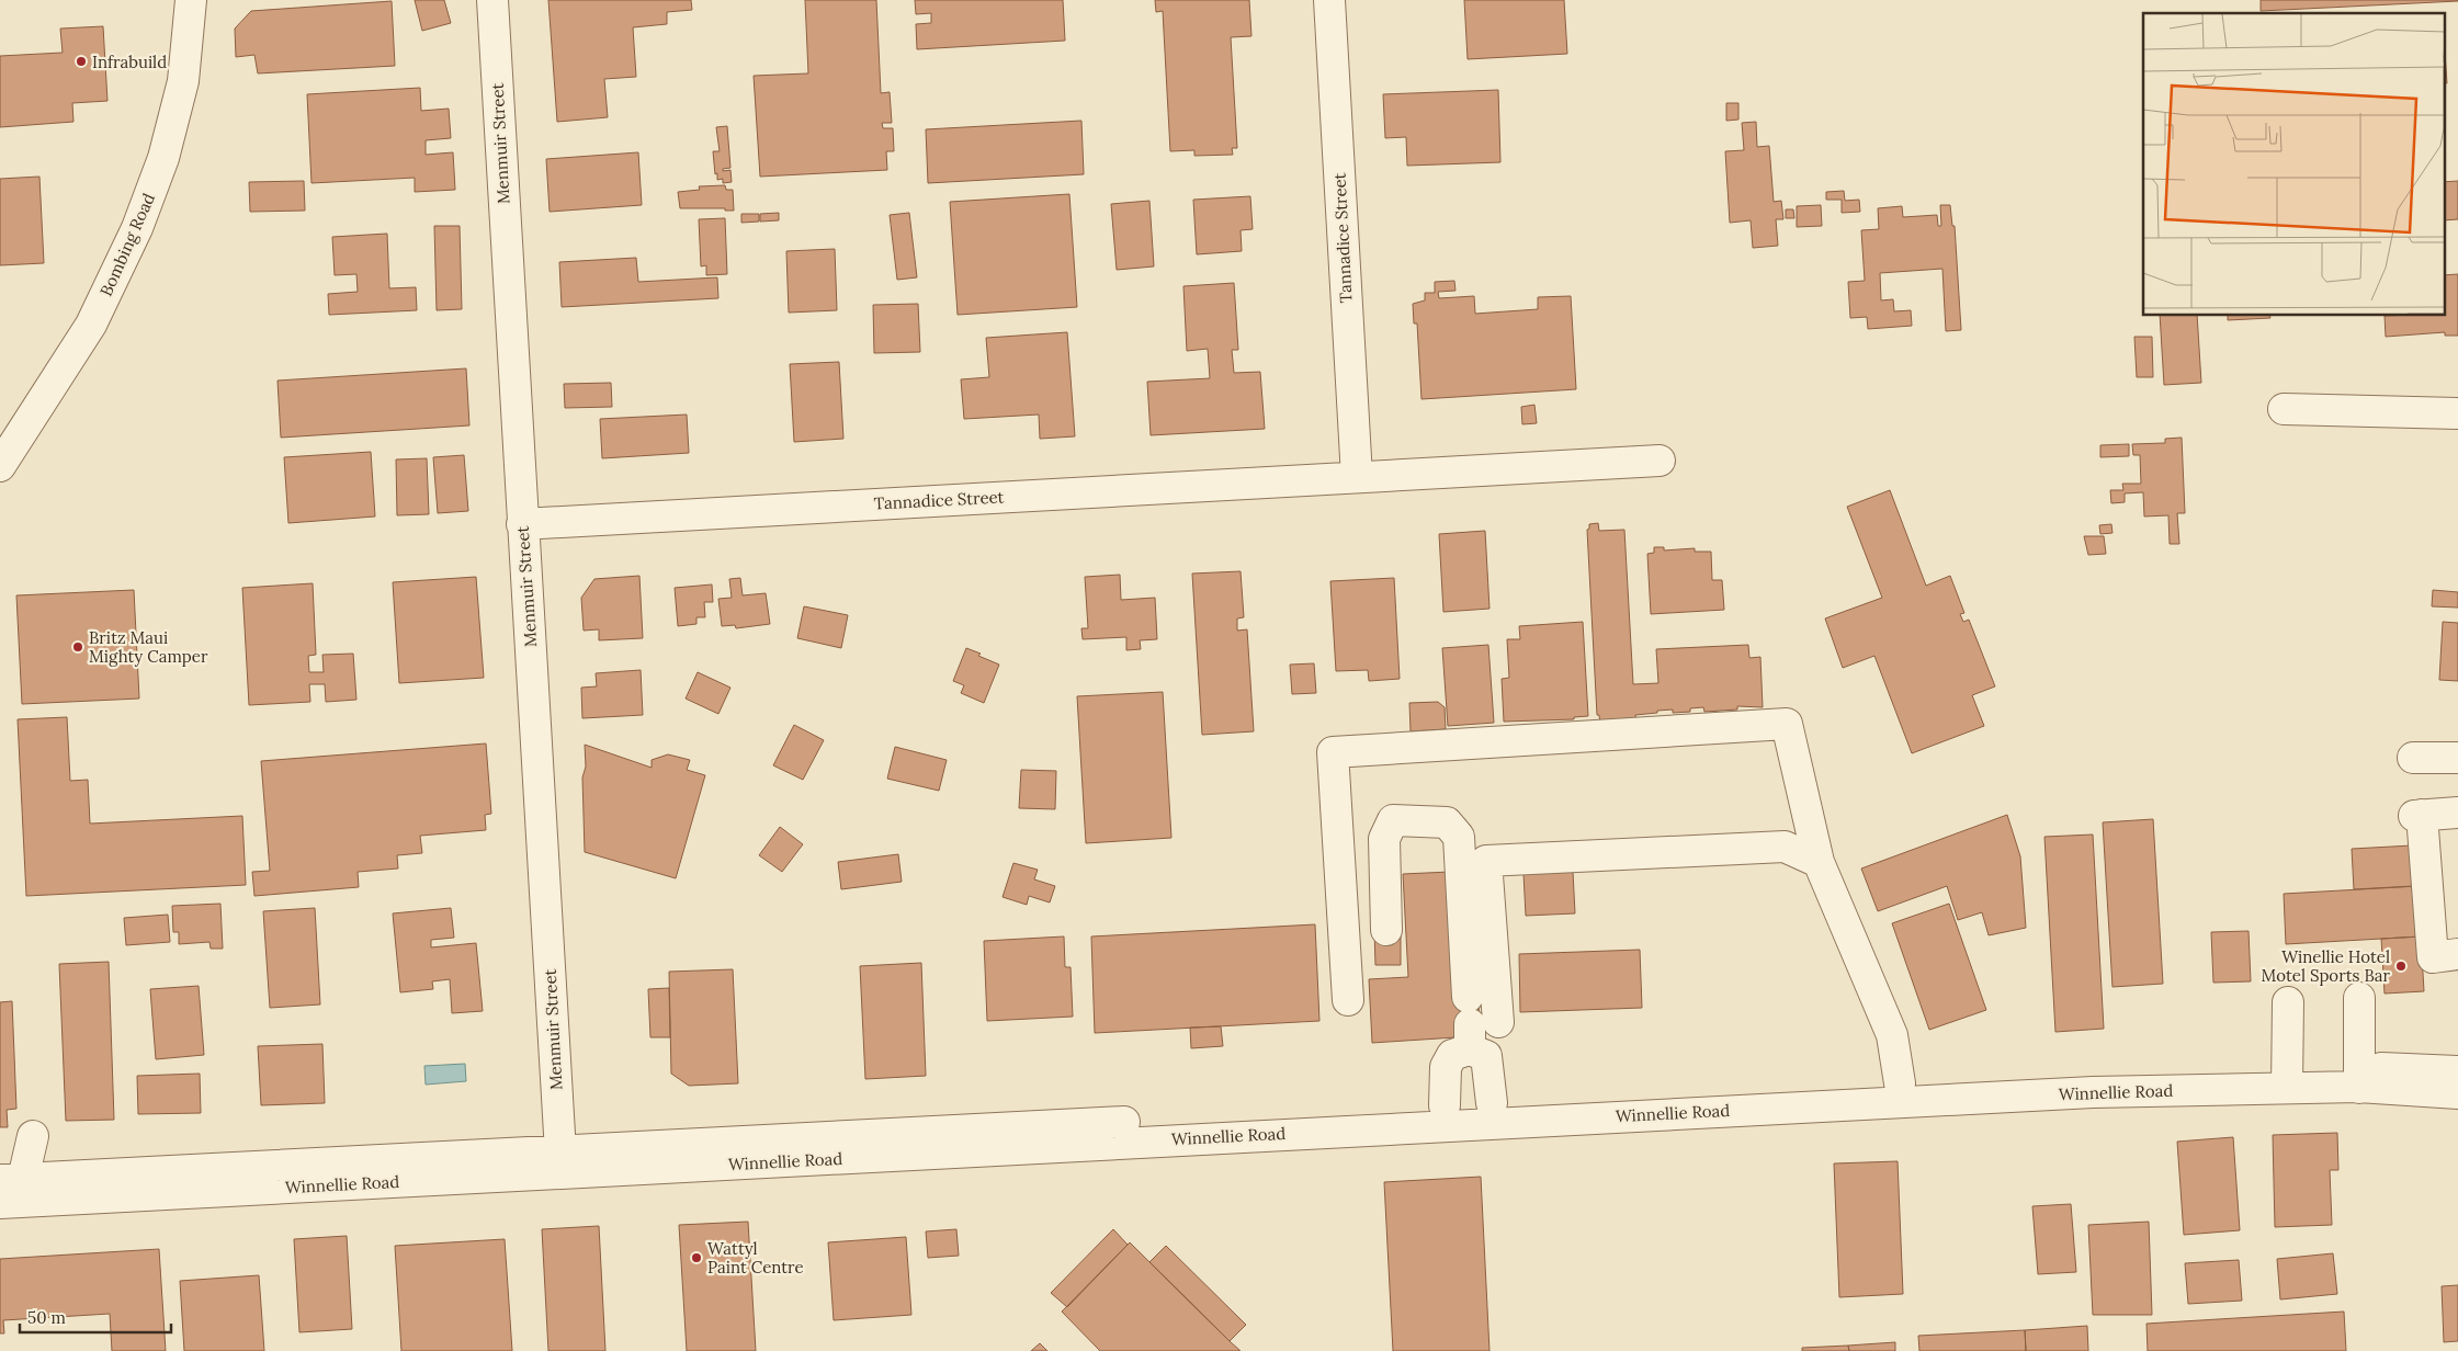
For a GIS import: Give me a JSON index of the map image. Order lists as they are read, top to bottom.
{
  "streets": {
    "street": [
      "Menmuir Street",
      "Tannadice Street",
      "Bombing Road",
      "Winnellie Road"
    ]
  },
  "crossings": [
    ["Menmuir Street", "Tannadice Street"],
    ["Menmuir Street", "Winnellie Road"]
  ],
  "places": [
    "Infrabuild",
    "Britz Maui Mighty Camper",
    "Winellie Hotel Motel Sports Bar",
    "Wattyl Paint Centre"
  ],
  "scale_bar": "50 m"
}
